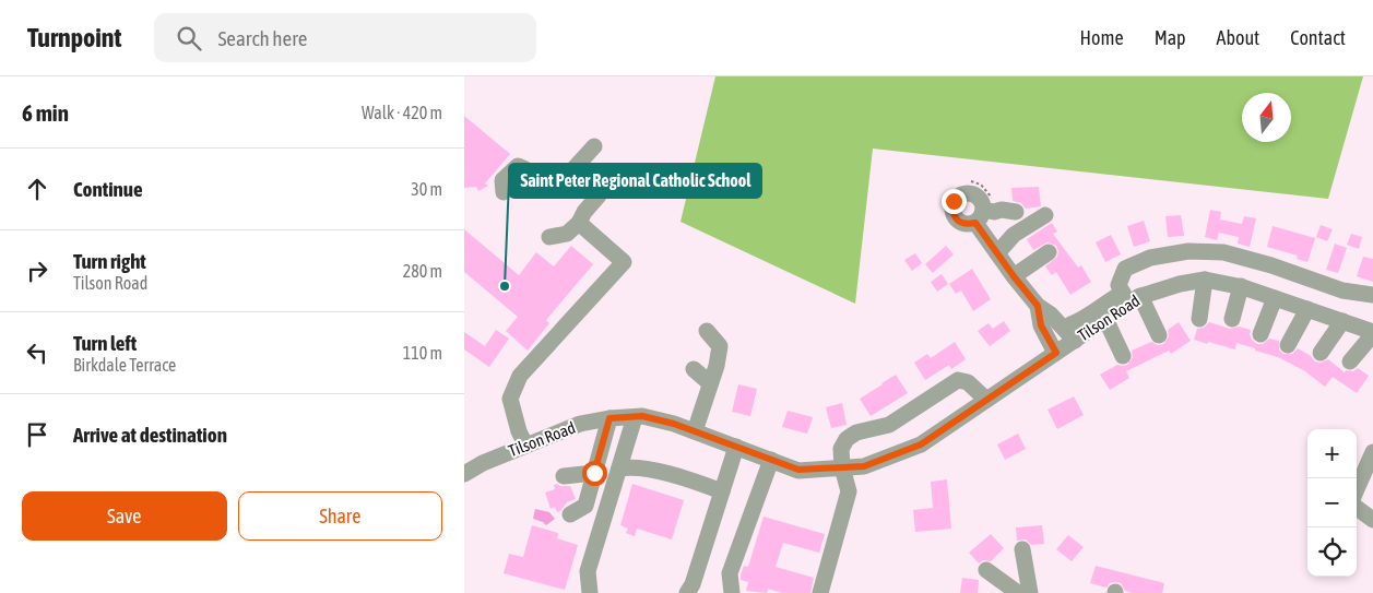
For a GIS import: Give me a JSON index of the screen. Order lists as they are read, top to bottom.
{
  "streets": {
    "street": ["Tilson Road"]
  },
  "places": ["Saint Peter Regional Catholic School"],
  "north": "top",
  "page": {
    "header": "Turnpoint",
    "search": "Search here",
    "nav": [
      "Home",
      "Map",
      "About",
      "Contact"
    ],
    "heading": ["6 min", "Walk · 420 m"],
    "list": [
      ["Continue", "30 m"],
      ["Turn right", "Tilson Road", "280 m"],
      ["Turn left", "Birkdale Terrace", "110 m"],
      "Arrive at destination"
    ],
    "map_buttons": ["+", "−"],
    "buttons": ["Save", "Share"]
  }
}
